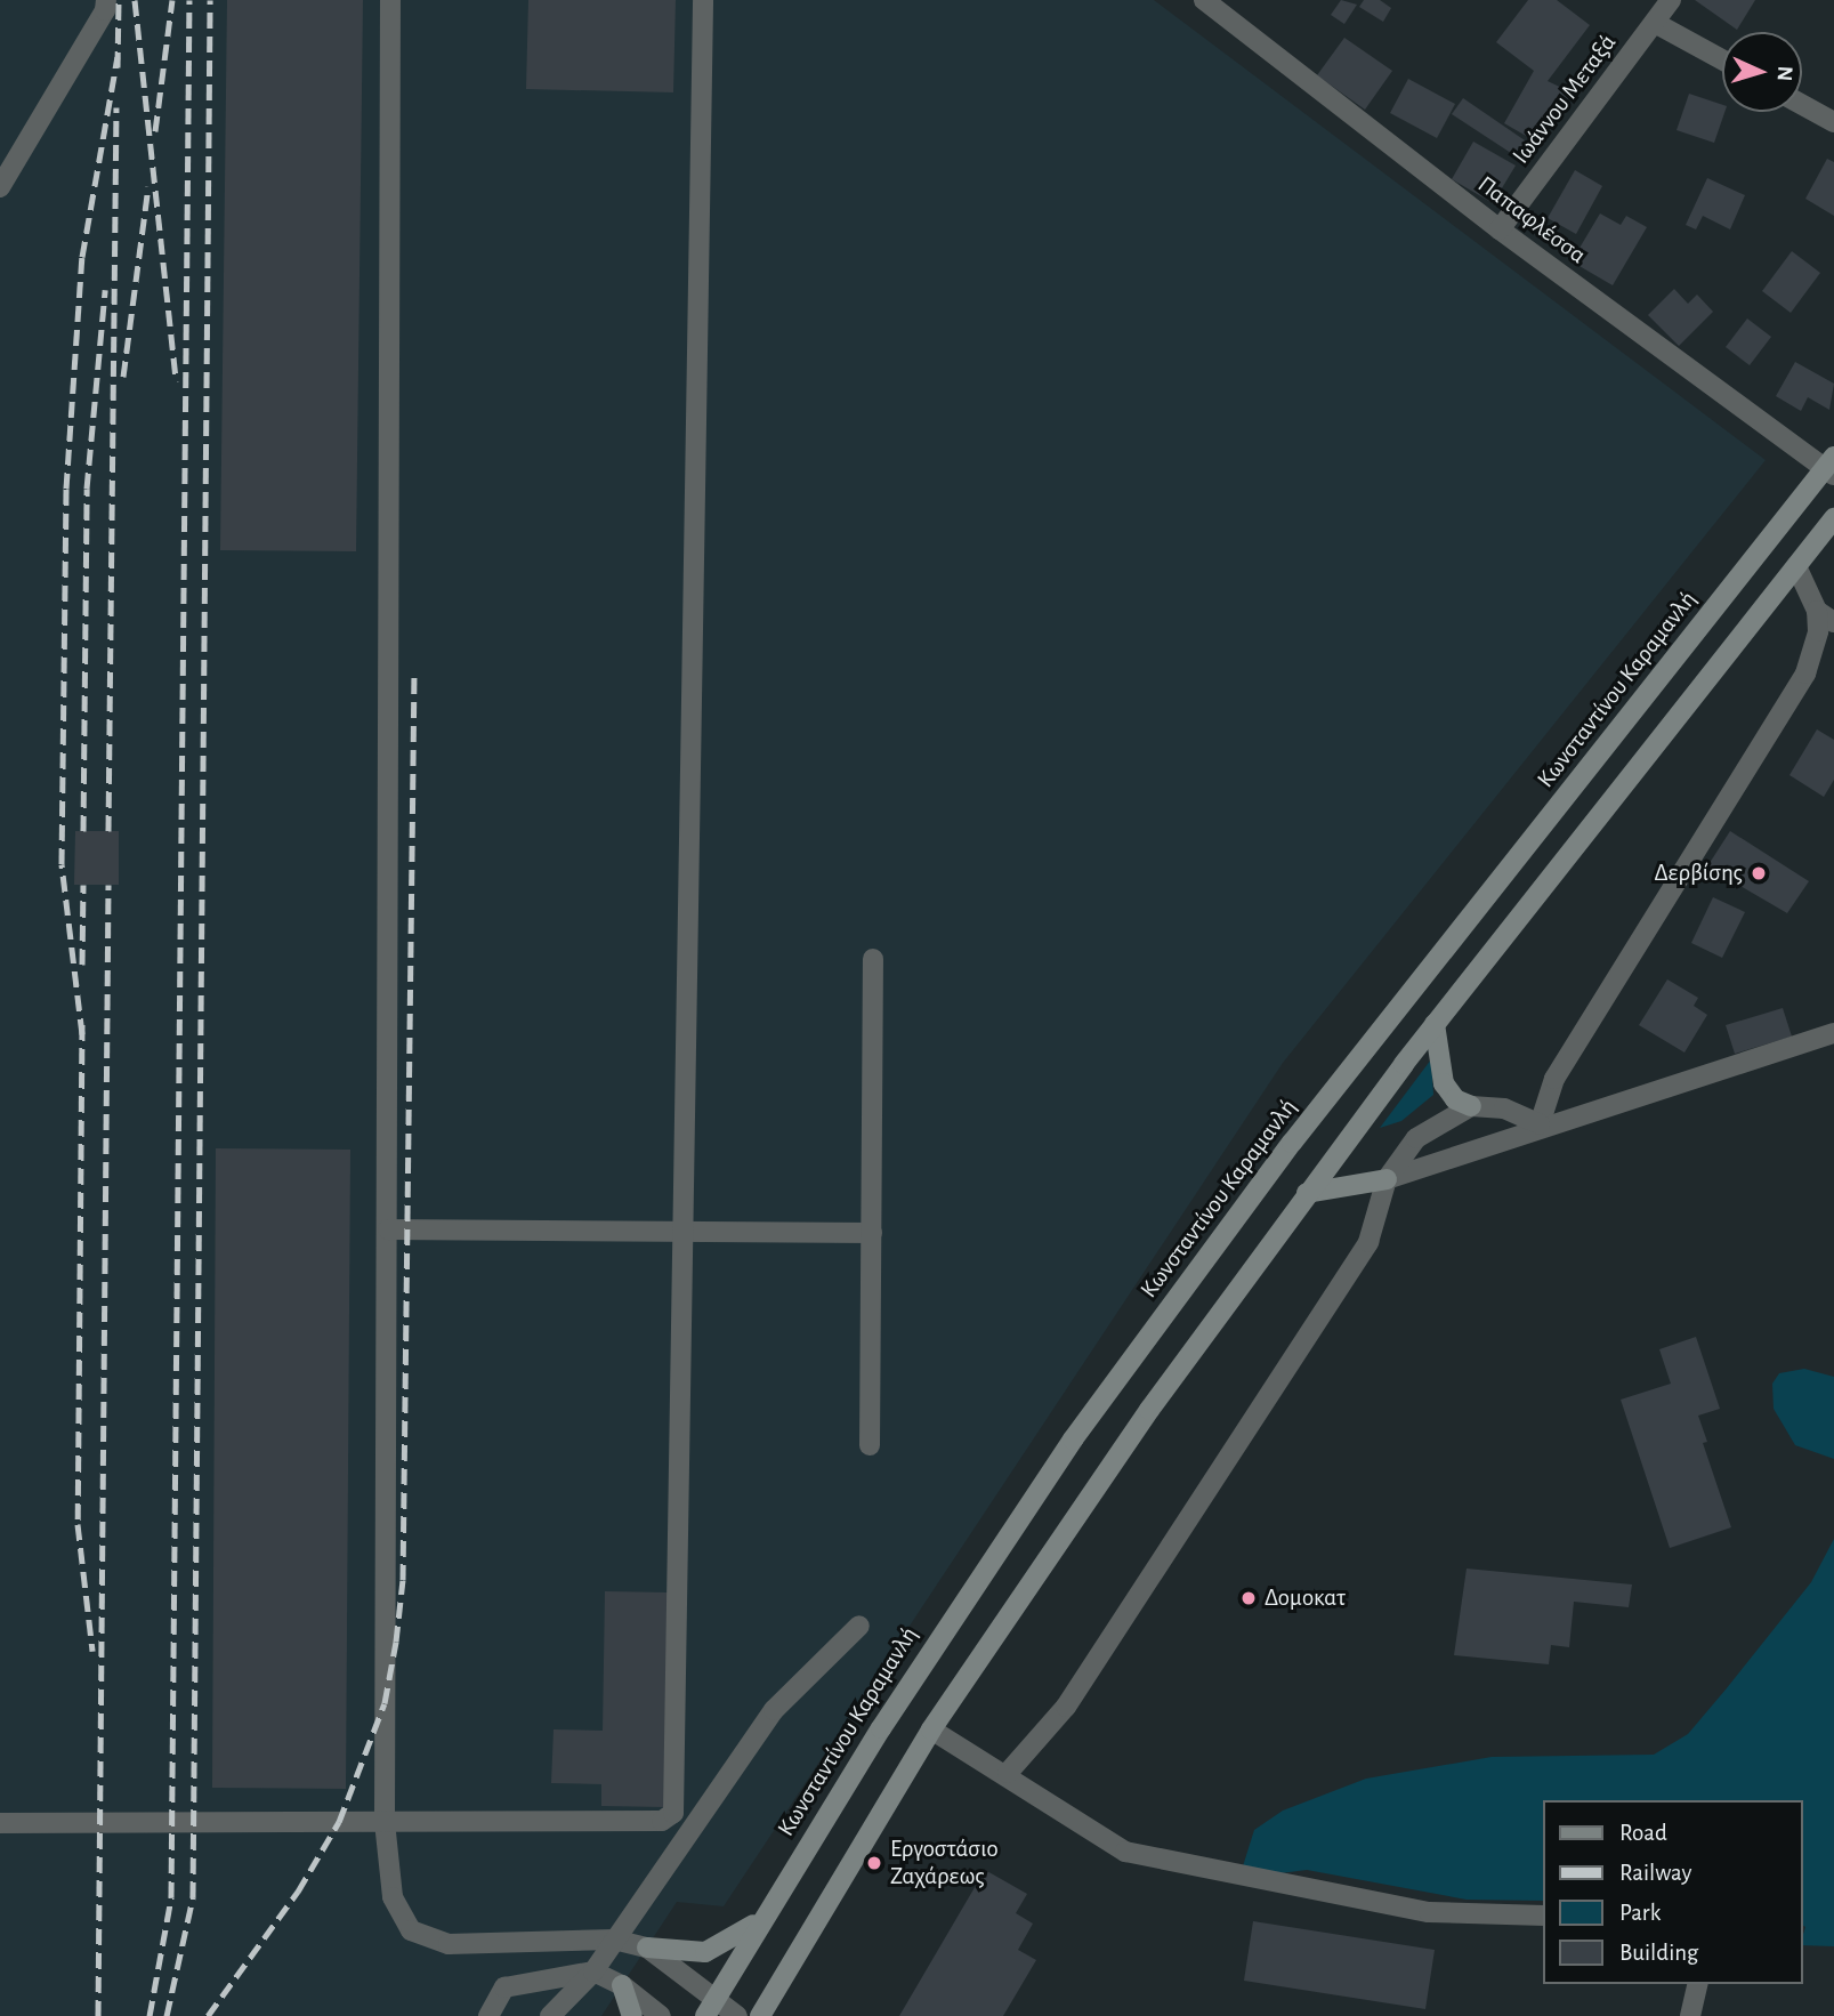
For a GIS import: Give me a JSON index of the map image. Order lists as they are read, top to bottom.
{
  "streets": {
    "main road": ["Κωνσταντίνου Καραμανλή"],
    "street": ["Ιωάννου Μεταξά", "Παπαφλέσσα"]
  },
  "crossings": [
    ["Ιωάννου Μεταξά", "Παπαφλέσσα"],
    ["Παπαφλέσσα", "Κωνσταντίνου Καραμανλή"]
  ],
  "places": ["Δερβίσης", "Δομοκατ", "Εργοστάσιο Ζαχάρεως"],
  "legend": [
    "Road",
    "Railway",
    "Park",
    "Building"
  ],
  "north": "right"
}
